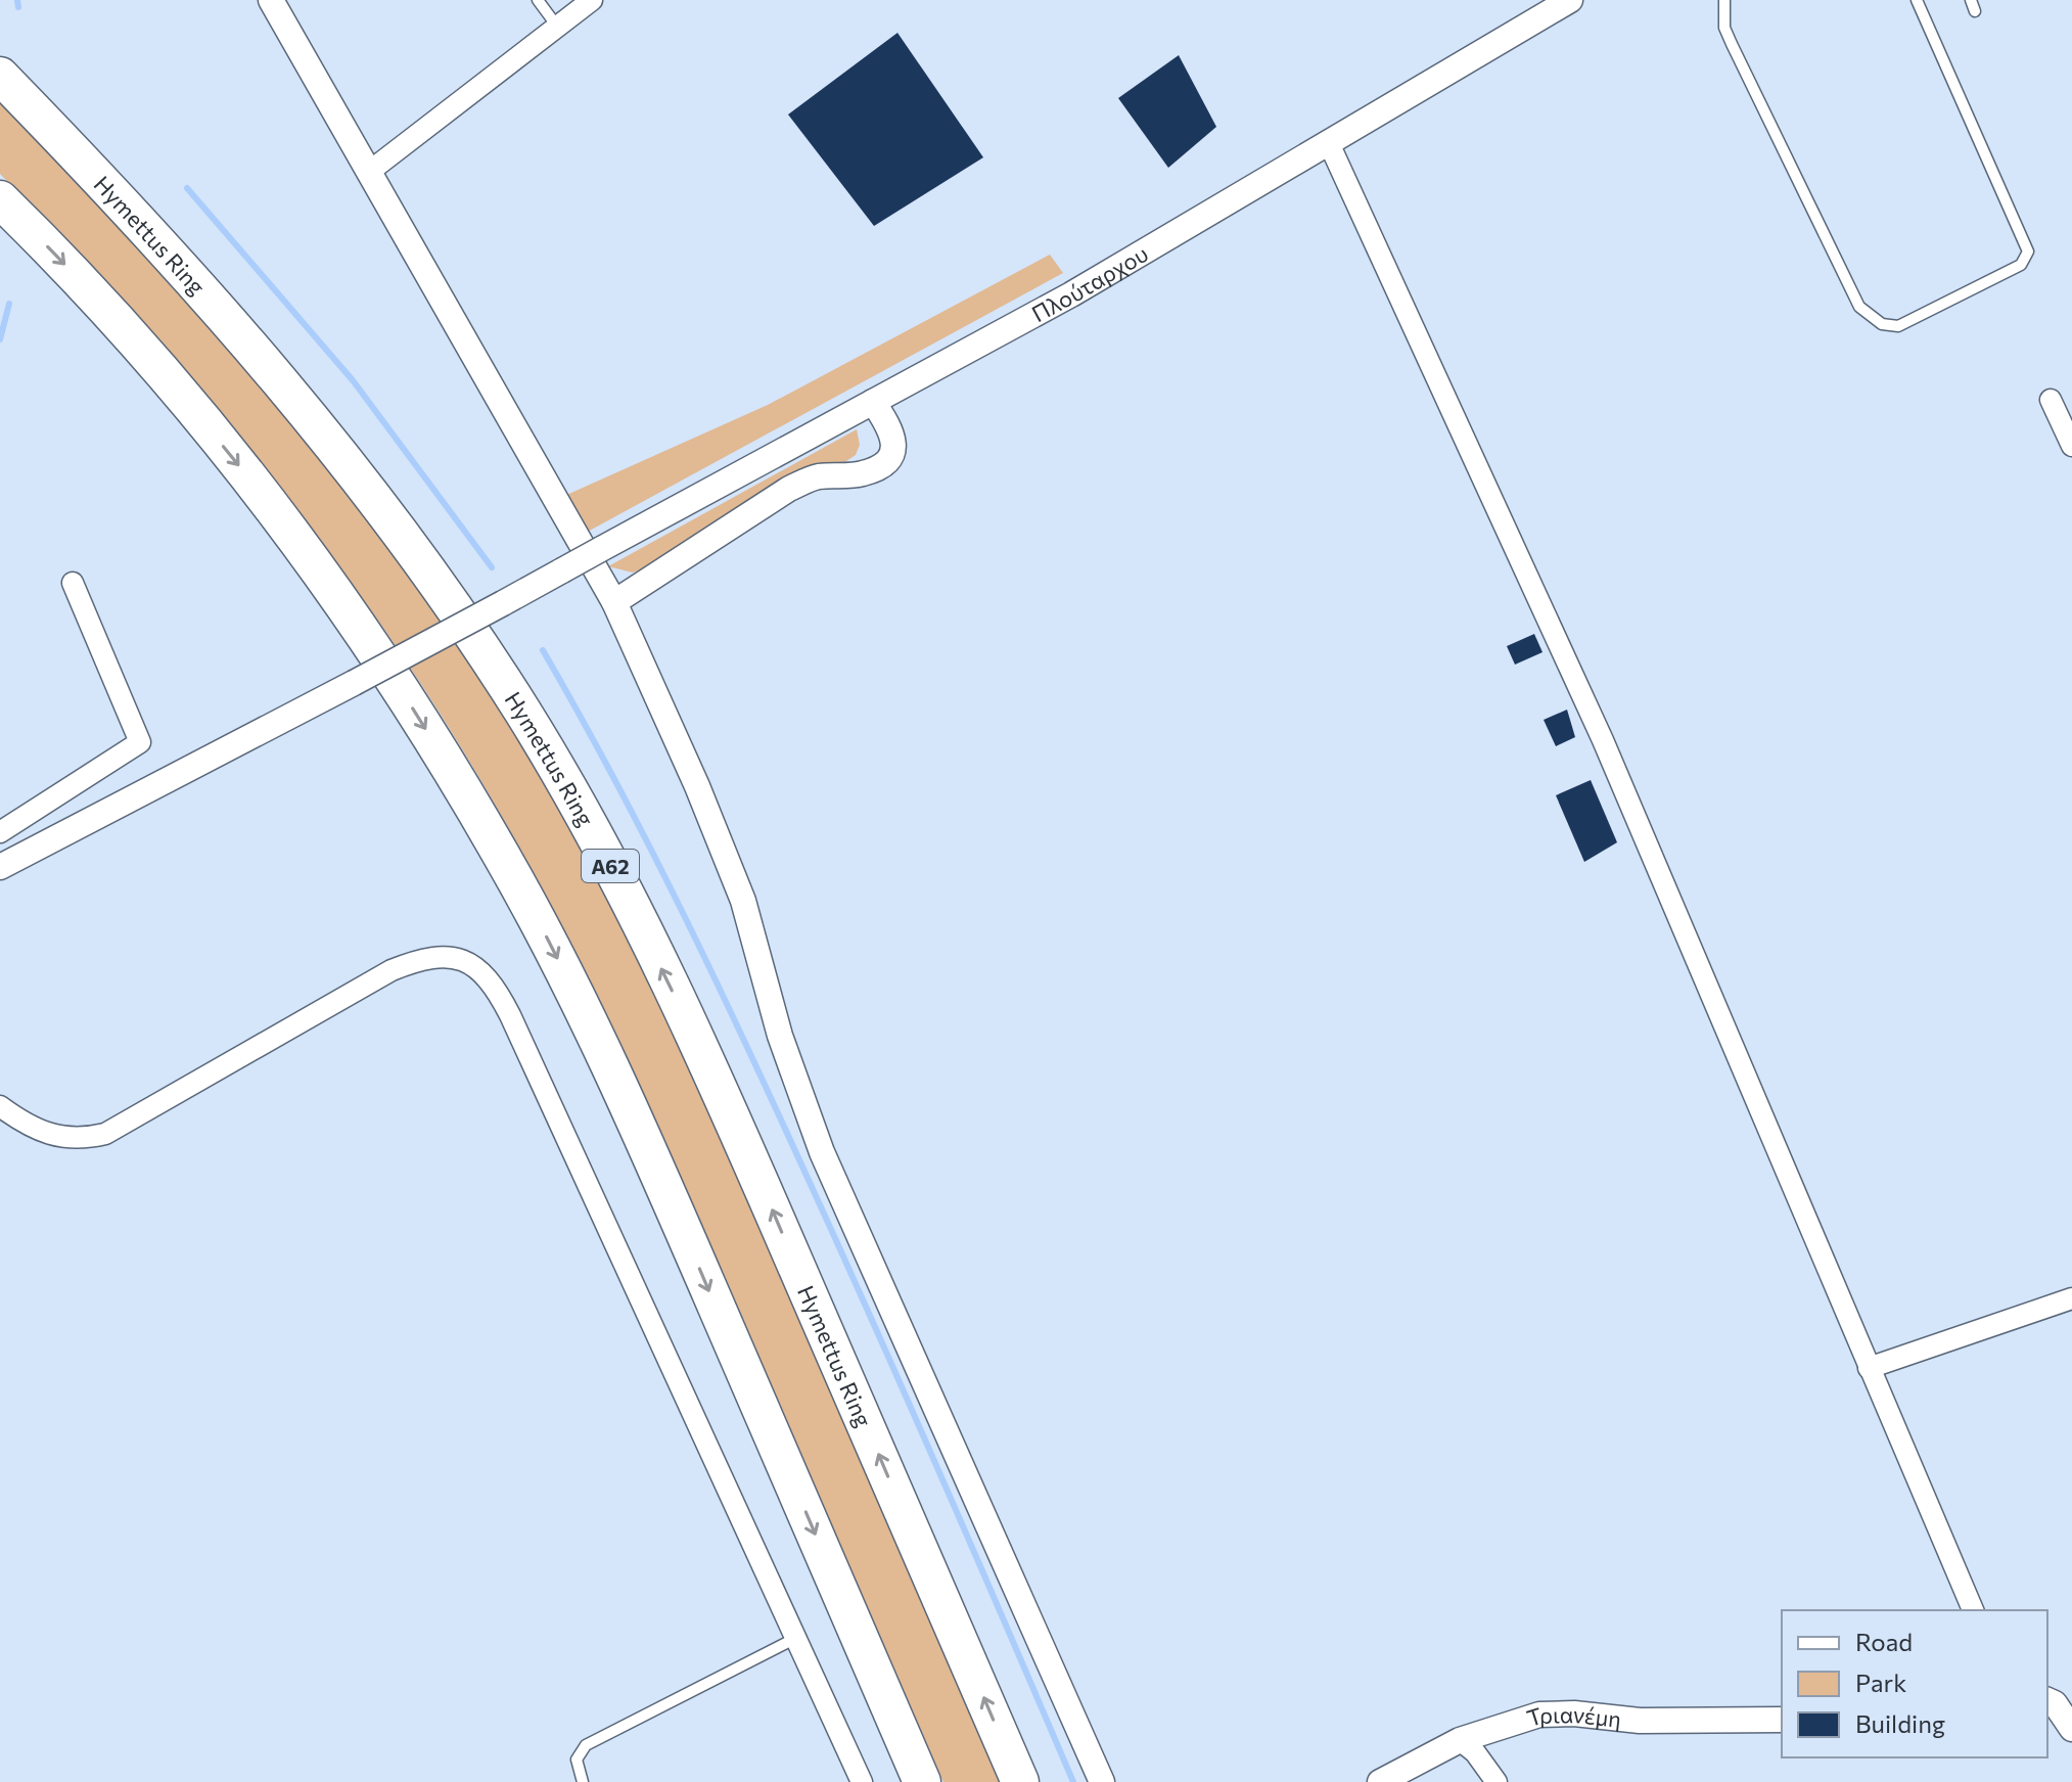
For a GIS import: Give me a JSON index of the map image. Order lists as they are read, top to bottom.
{
  "streets": {
    "highway": ["Hymettus Ring", "Α62"],
    "street": ["Πλούταρχου", "Τριανέμη"]
  },
  "legend": ["Road", "Park", "Building"]
}
